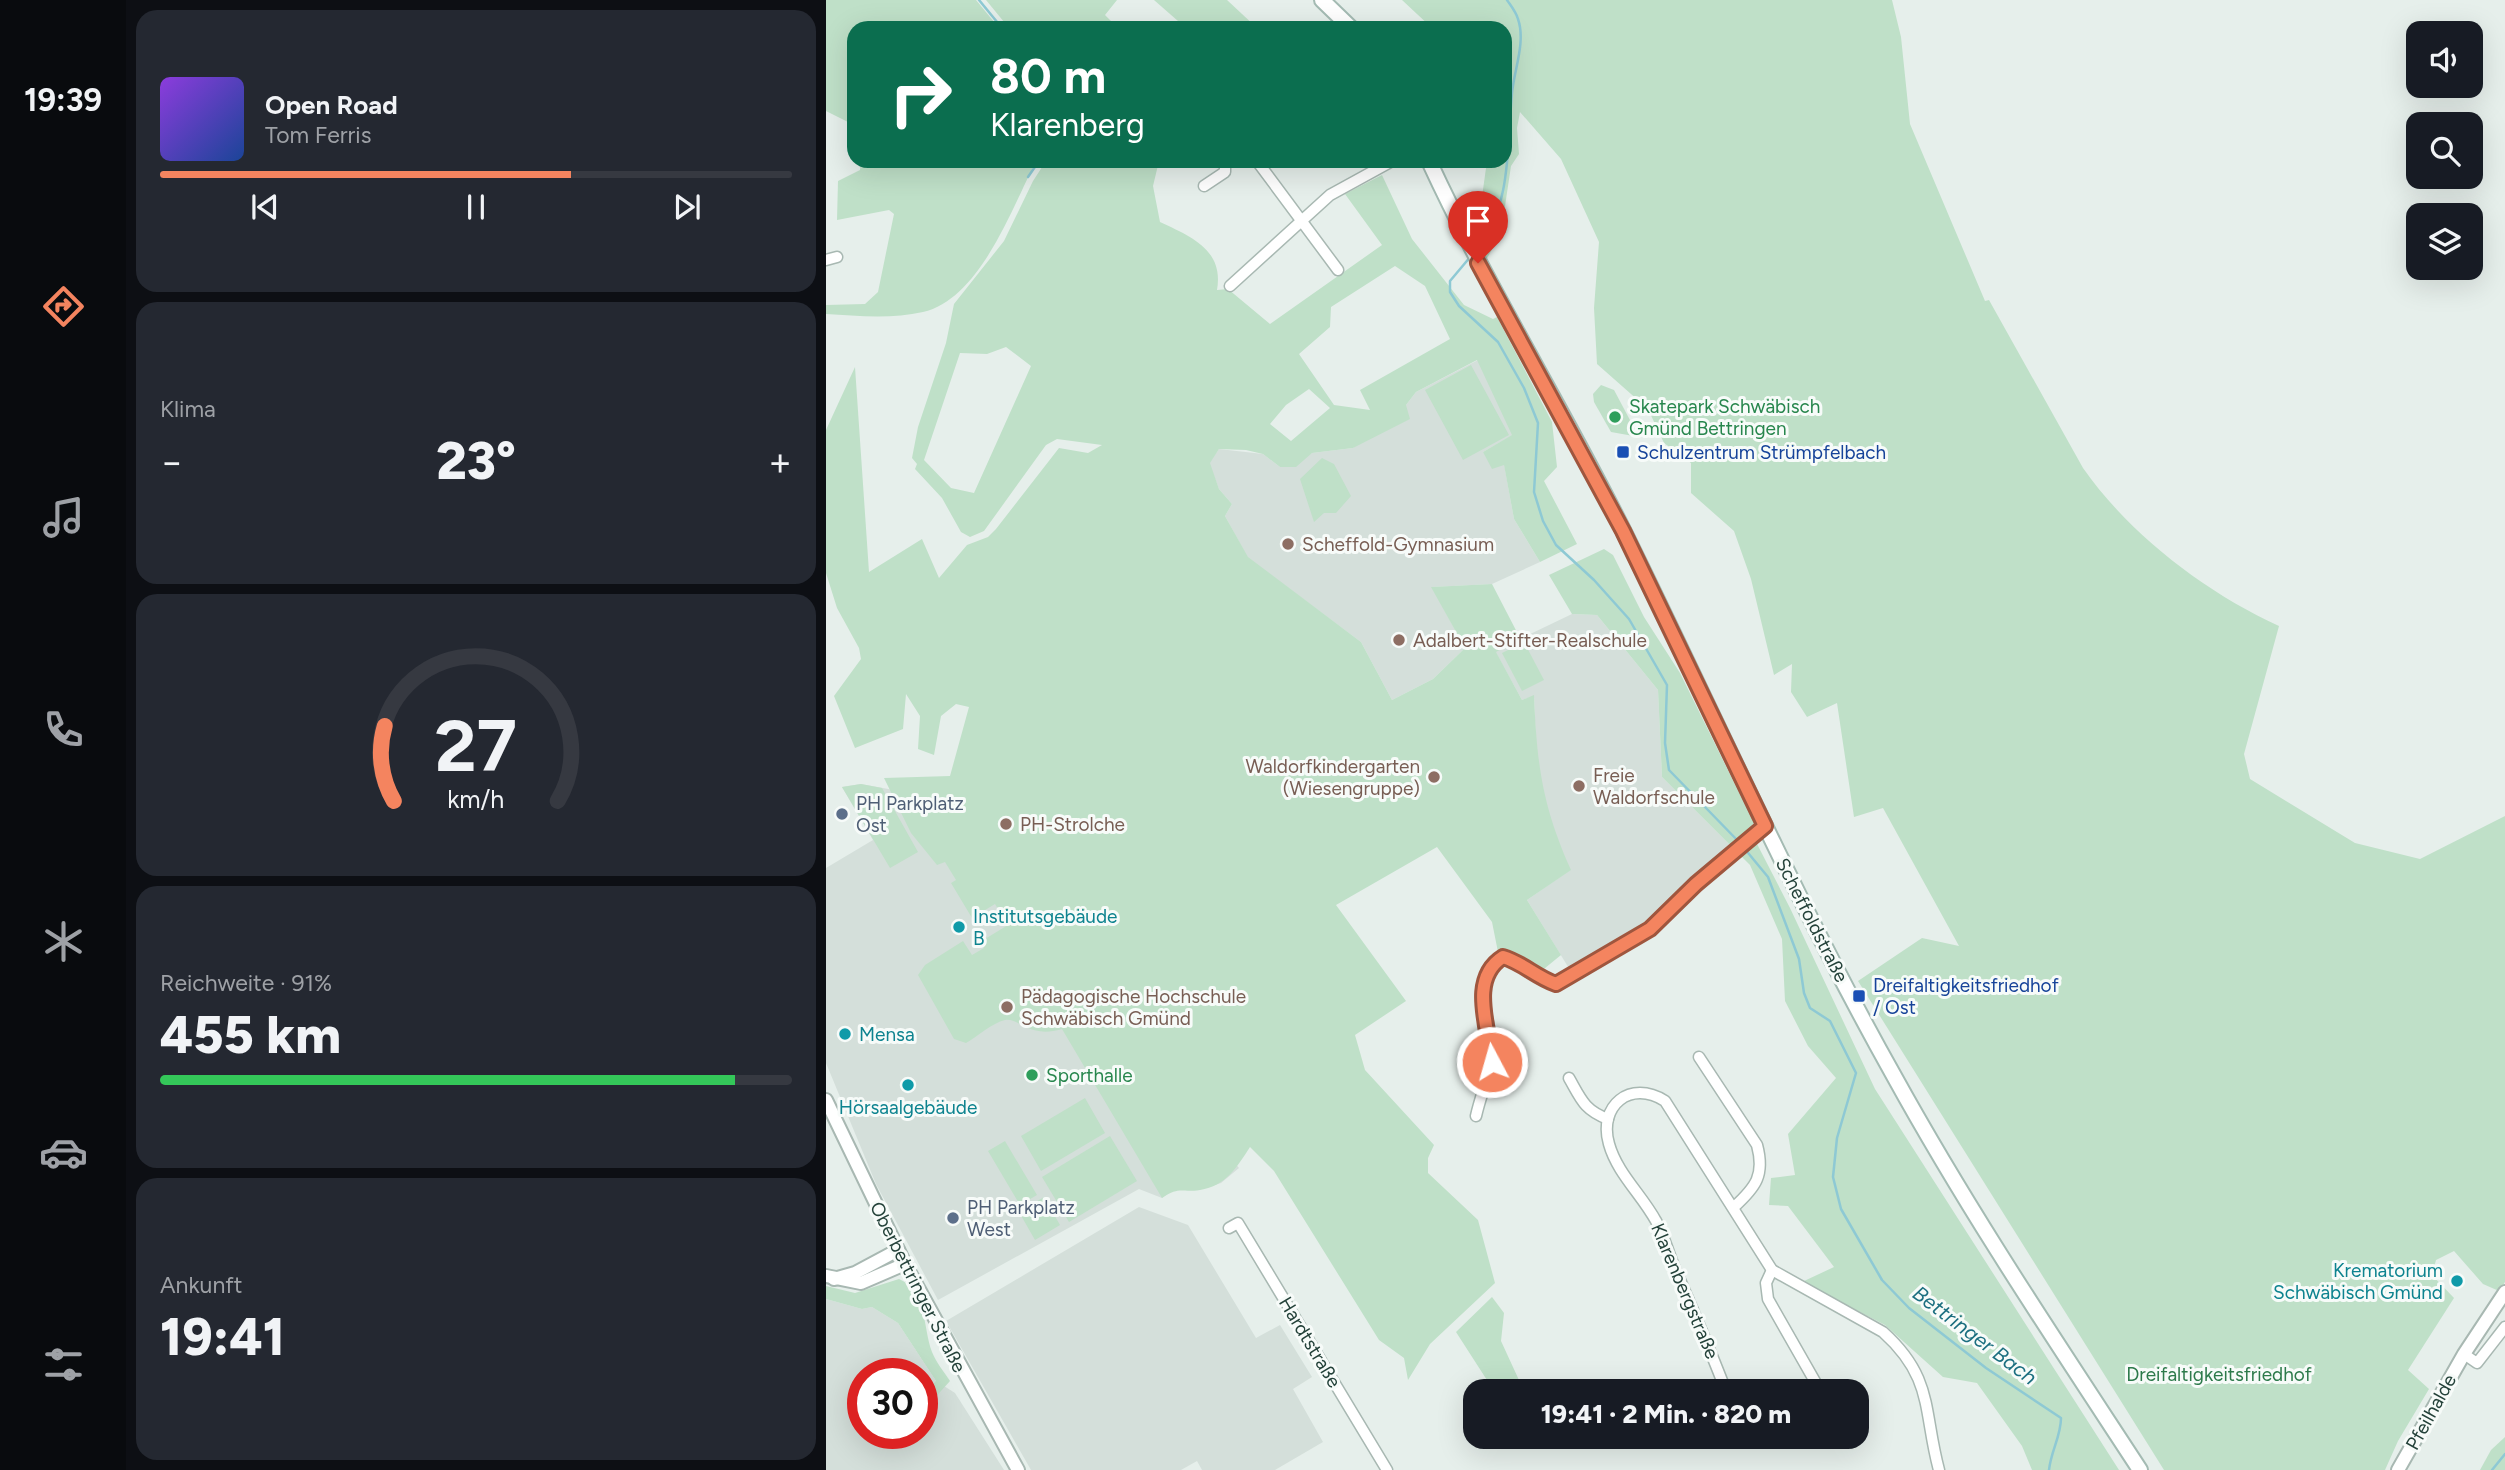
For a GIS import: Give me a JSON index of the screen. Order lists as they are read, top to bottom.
{
  "streets": {
    "main road": ["Scheffoldstraße"],
    "street": [
      "Oberbettringer Straße",
      "Klarenbergstraße",
      "Hardtstraße",
      "Pfeilhalde"
    ]
  },
  "water": ["Bettringer Bach"],
  "parks": ["Dreifaltigkeitsfriedhof"],
  "places": {
    "other": [
      "Skatepark Schwäbisch Gmünd Bettringen",
      "Scheffold-Gymnasium",
      "Adalbert-Stifter-Realschule",
      "Waldorfkindergarten (Wiesengruppe)",
      "Freie Waldorfschule",
      "PH Parkplatz Ost",
      "PH-Strolche",
      "Institutsgebäude B",
      "Pädagogische Hochschule Schwäbisch Gmünd",
      "Mensa",
      "Sporthalle",
      "Hörsaalgebäude",
      "PH Parkplatz West",
      "Krematorium Schwäbisch Gmünd"
    ],
    "transit": ["Schulzentrum Strümpfelbach", "Dreifaltigkeitsfriedhof / Ost"]
  },
  "page": {
    "tabs": "19:39",
    "turn": ["80 m", "Klarenberg"],
    "song": ["Open Road", "Tom Ferris"],
    "tile": [
      "Klima",
      ["Reichweite · 91%", "455 km"],
      ["Ankunft", "19:41"]
    ],
    "heat": ["−", "23°", "+"],
    "limit": "30",
    "trip": "19:41 · 2 Min. · 820 m",
    "gauge": ["27", "km/h"]
  }
}
